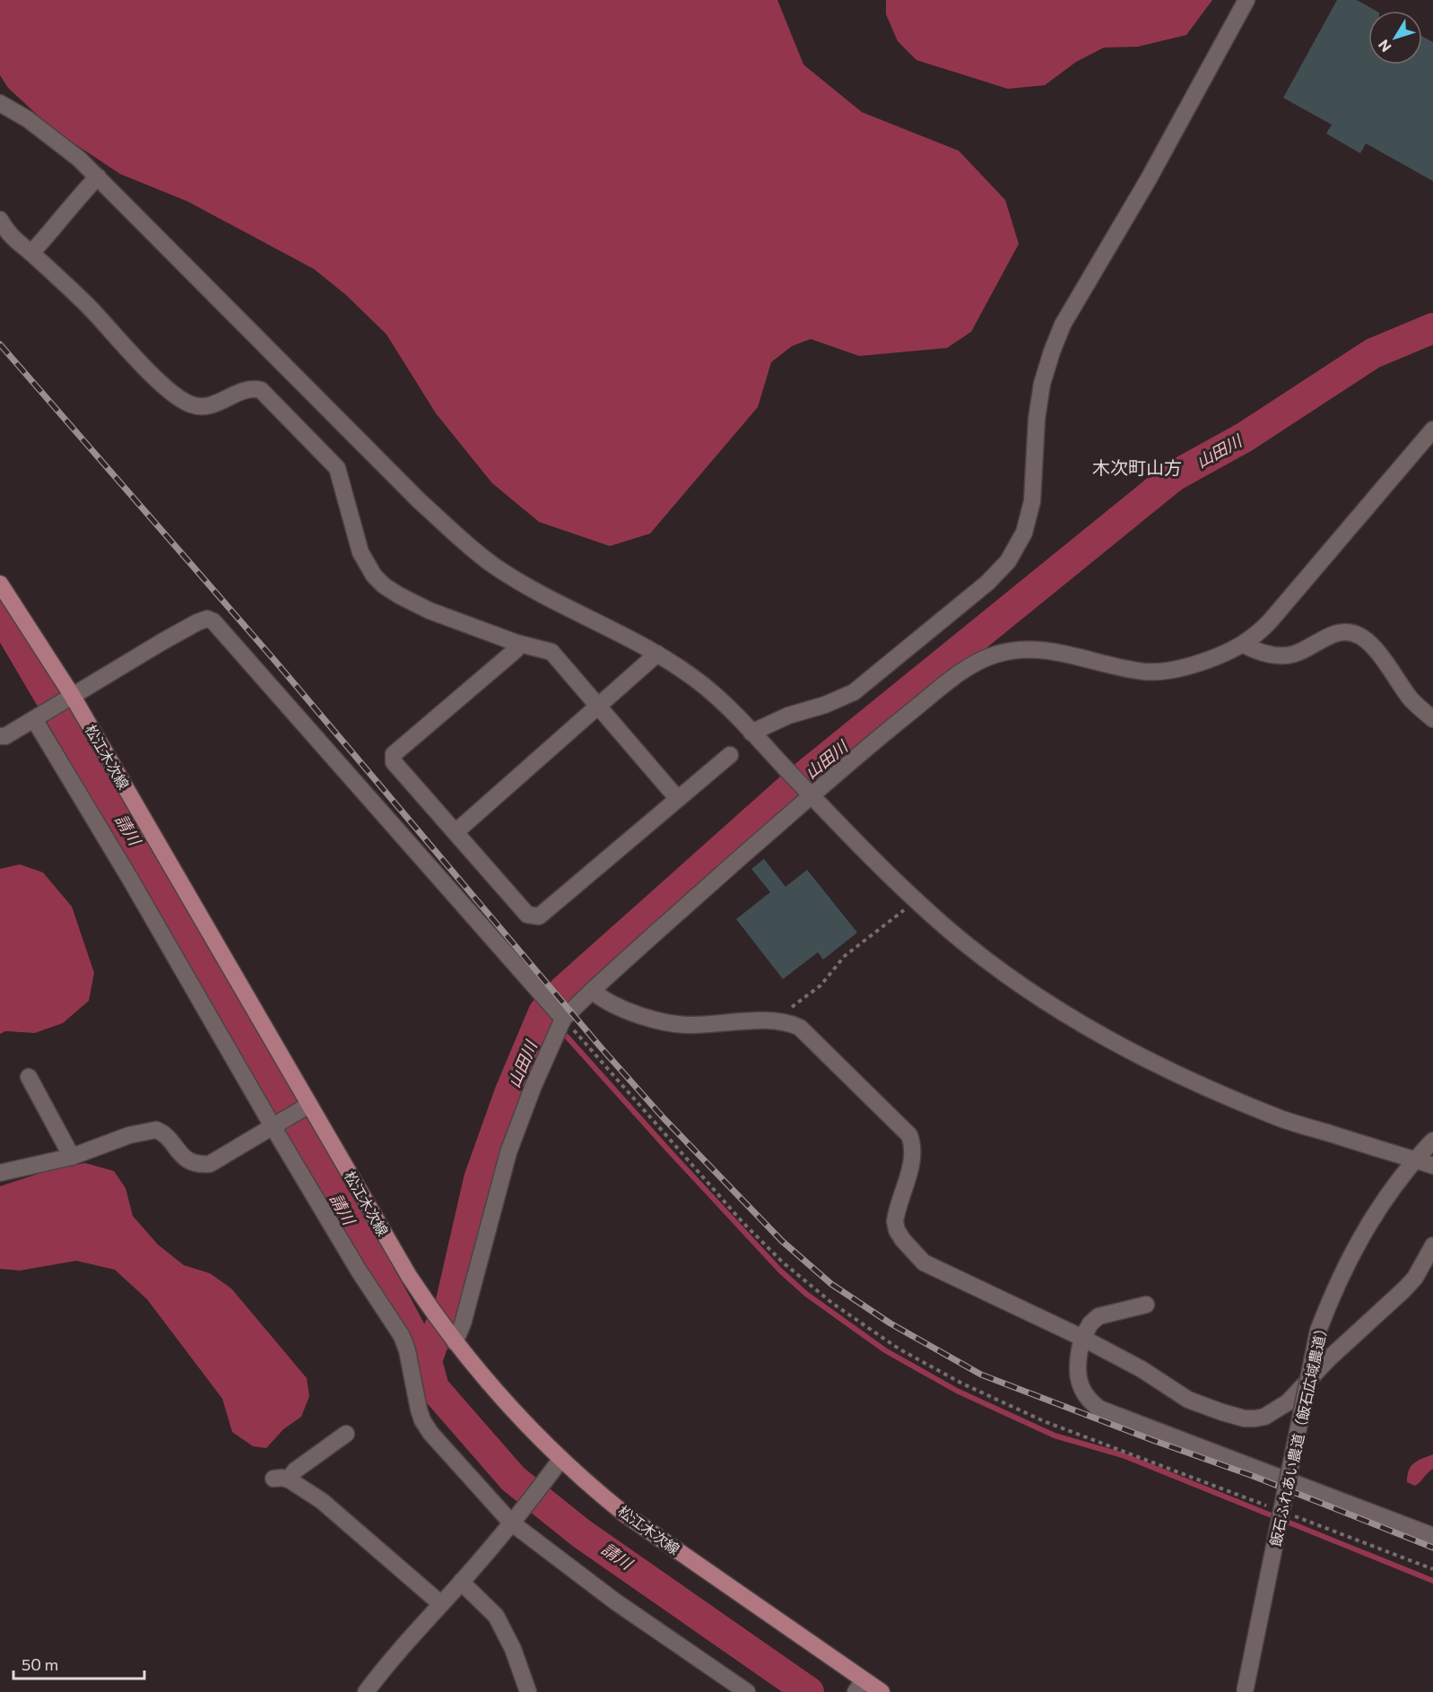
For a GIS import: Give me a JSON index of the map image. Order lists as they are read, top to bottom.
{
  "streets": {
    "main road": ["松江木次線"],
    "street": ["飯石ふれあい農道（飯石広域農道）"]
  },
  "districts": ["木次町山方"],
  "water": ["山田川", "請川"],
  "scale_bar": "50 m",
  "north": "bottom left"
}
